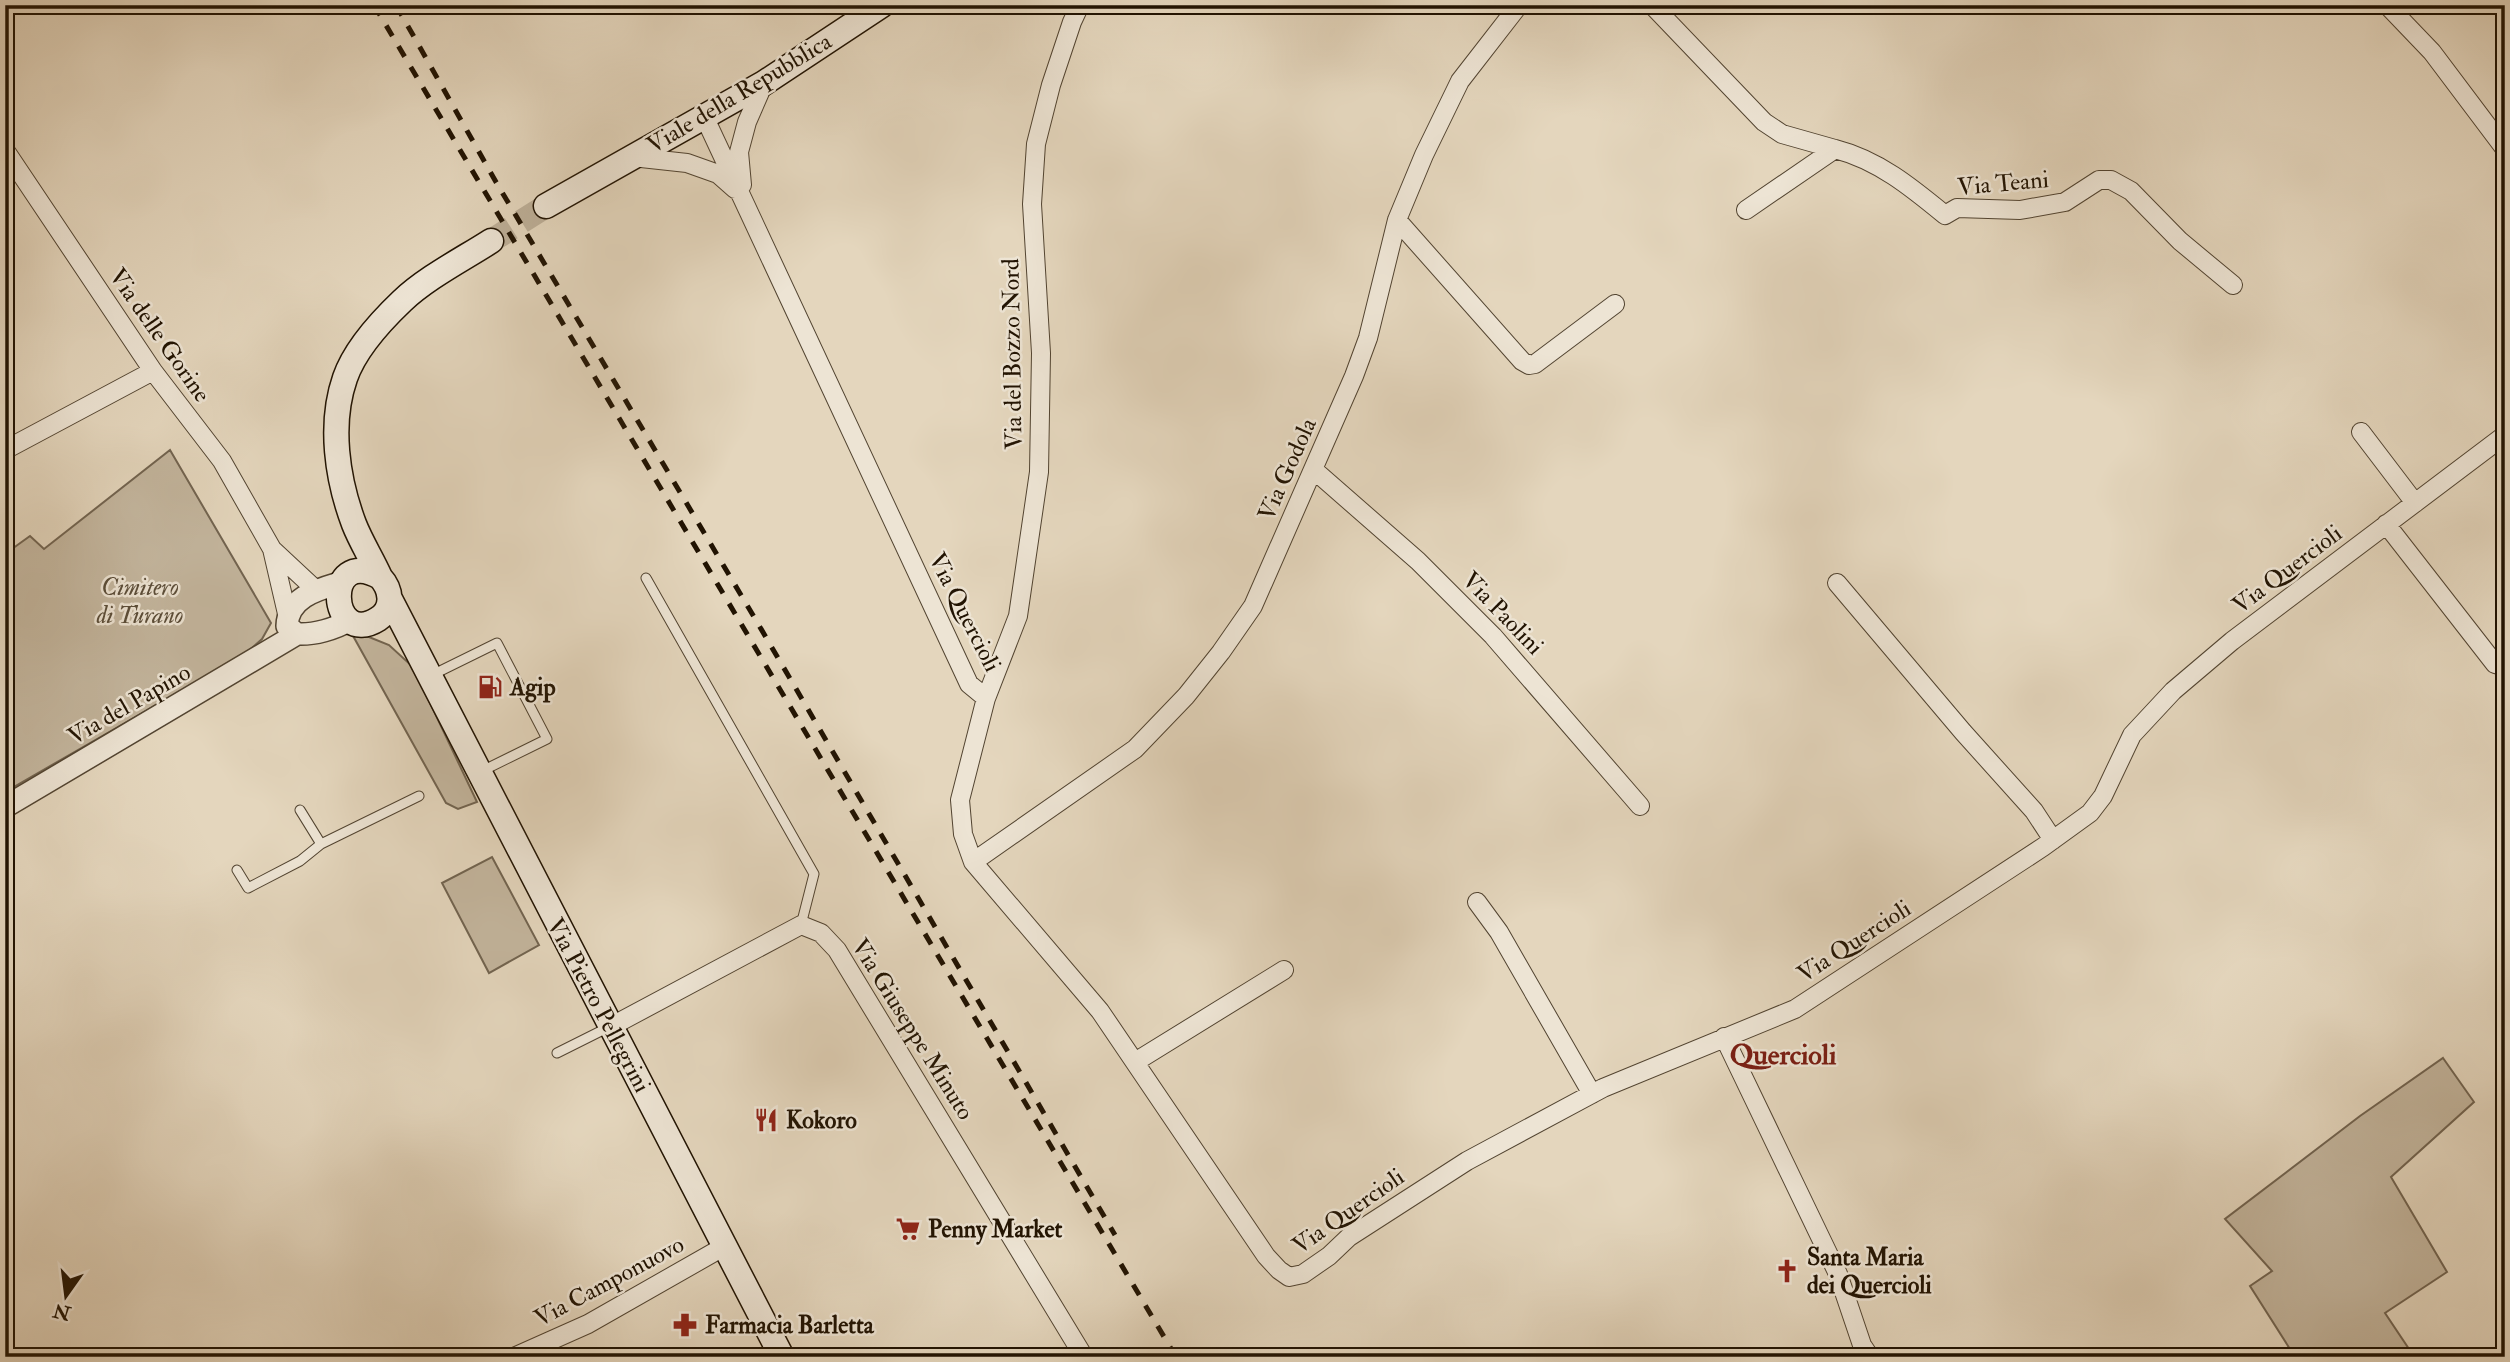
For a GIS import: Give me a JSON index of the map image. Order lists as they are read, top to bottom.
{
  "streets": {
    "main road": ["Viale della Repubblica", "Via Pietro Pellegrini"],
    "street": [
      "Via Teani",
      "Via delle Gorine",
      "Via del Bozzo Nord",
      "Via Godola",
      "Via Quercioli",
      "Via Paolini",
      "Via del Papino",
      "Via Giuseppe Minuto",
      "Via Camponuovo"
    ]
  },
  "crossings": [
    ["Viale della Repubblica", "Via Quercioli"],
    ["Via del Bozzo Nord", "Via Quercioli"],
    ["Via Godola", "Via Quercioli"],
    ["Via Godola", "Via Paolini"],
    ["Via Pietro Pellegrini", "Via Camponuovo"]
  ],
  "districts": ["Quercioli"],
  "parks": ["Cimitero di Turano"],
  "places": {
    "fuel station": ["Agip"],
    "restaurant": ["Kokoro"],
    "supermarket": ["Penny Market"],
    "church": ["Santa Maria dei Quercioli"],
    "pharmacy": ["Farmacia Barletta"]
  },
  "north": "bottom"
}
